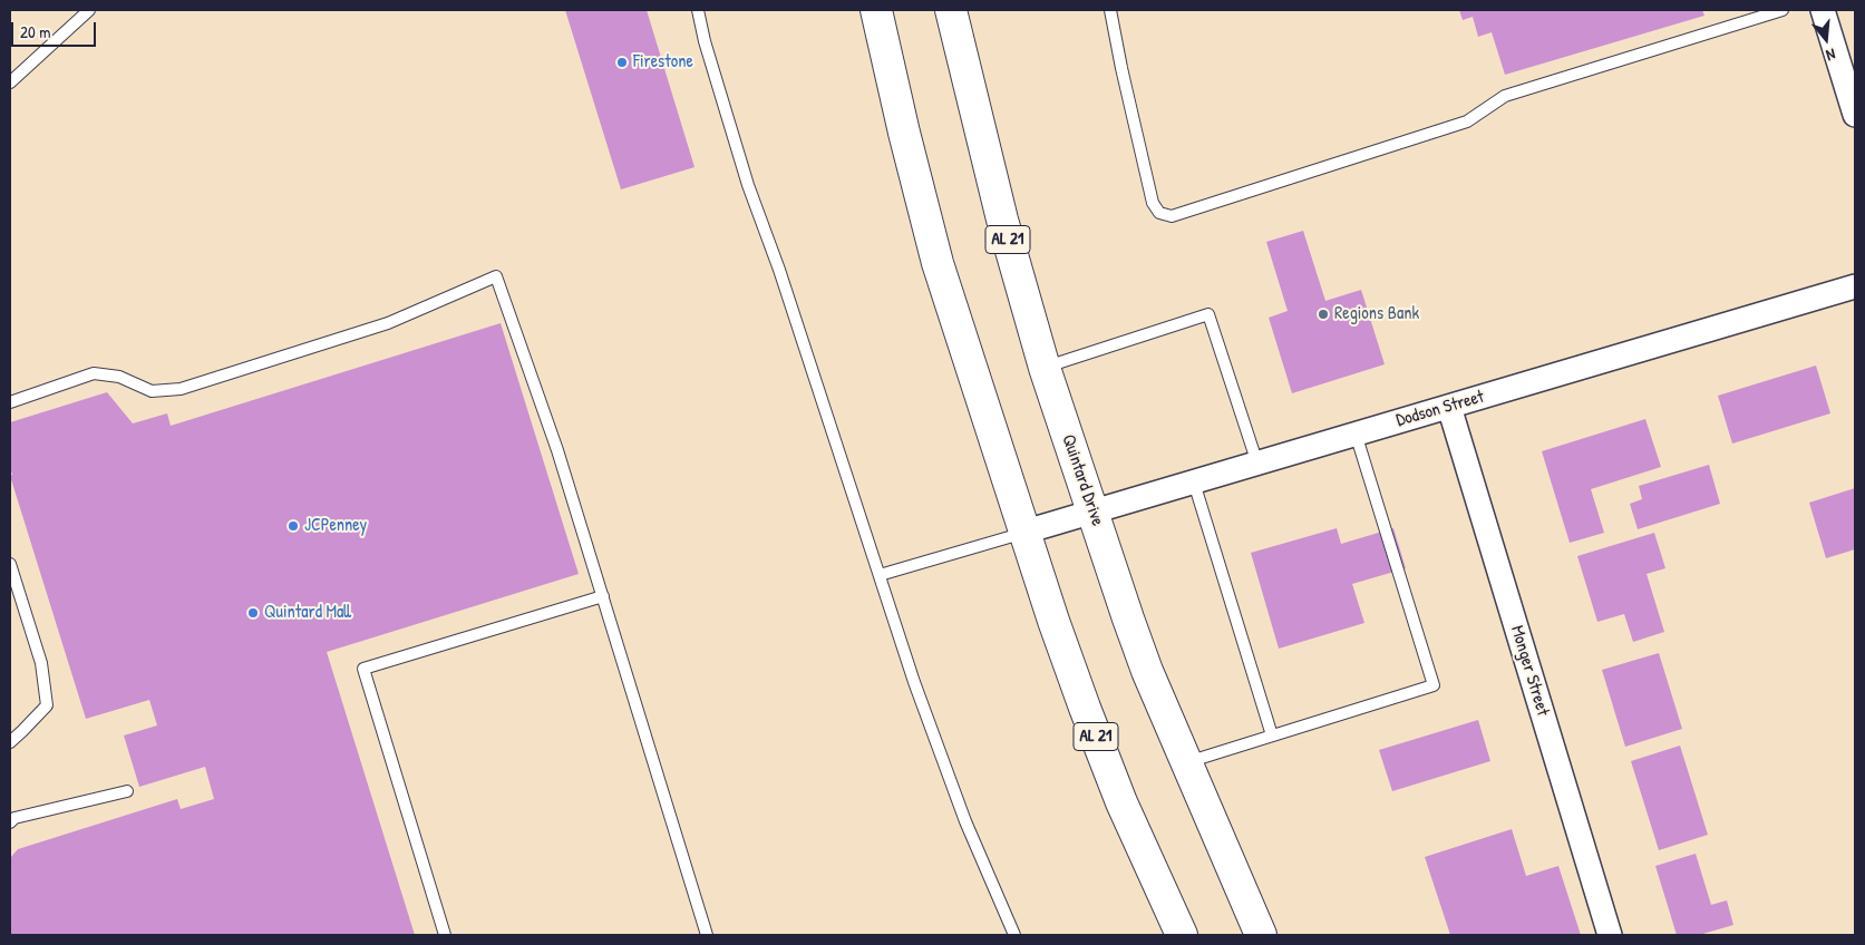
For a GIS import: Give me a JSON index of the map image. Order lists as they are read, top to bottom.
{
  "streets": {
    "highway": ["AL 21", "Quintard Drive"],
    "street": ["Dodson Street", "Monger Street"]
  },
  "crossings": [
    ["AL 21", "Dodson Street"],
    ["Dodson Street", "Quintard Drive"],
    ["Dodson Street", "Monger Street"]
  ],
  "places": [
    "Firestone",
    "Regions Bank",
    "JCPenney",
    "Quintard Mall"
  ],
  "scale_bar": "20 m",
  "north": "bottom"
}
